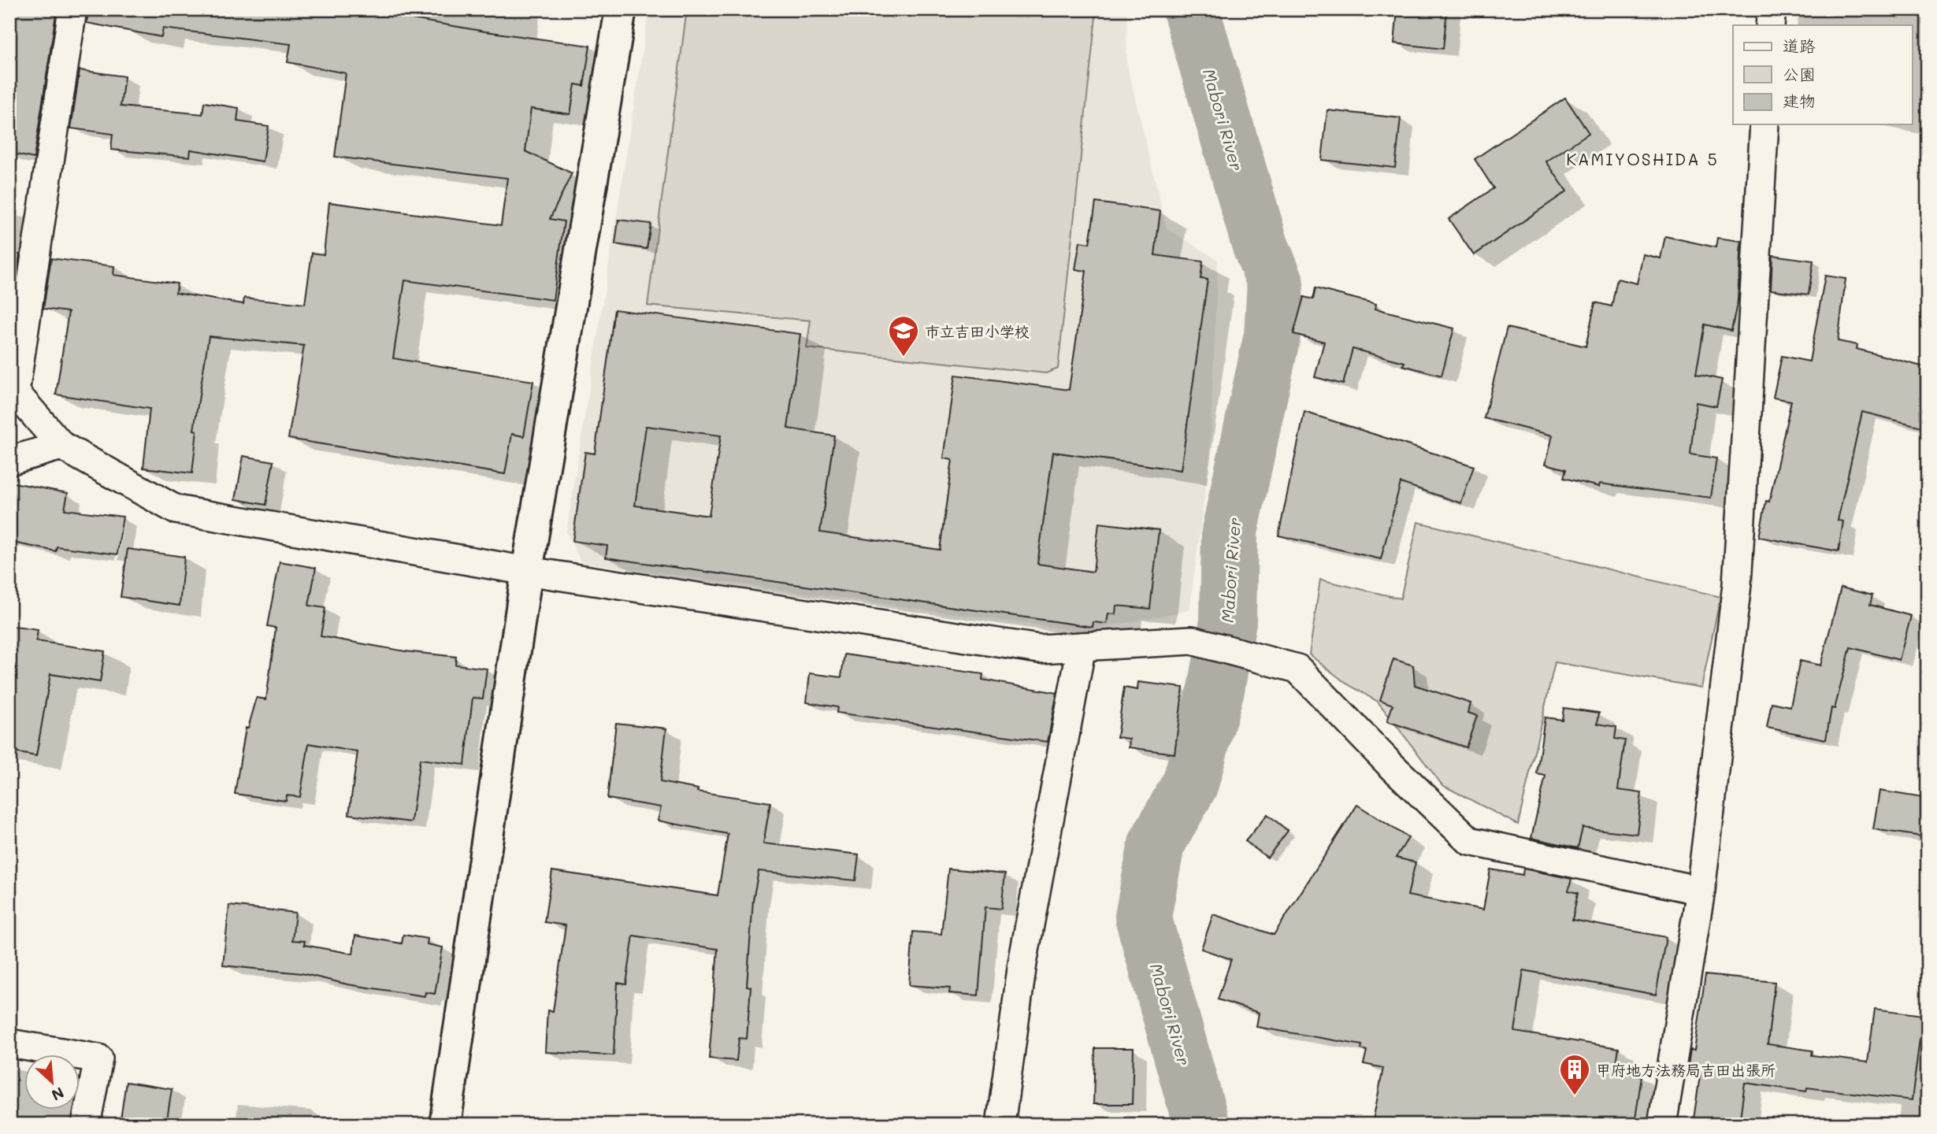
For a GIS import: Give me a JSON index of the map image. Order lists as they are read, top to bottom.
{
  "districts": ["KAMIYOSHIDA 5"],
  "water": ["Mabori River"],
  "places": {
    "school or university": ["市立吉田小学校"],
    "building": ["甲府地方法務局吉田出張所"]
  },
  "legend": ["道路", "公園", "建物"],
  "north": "bottom right"
}
